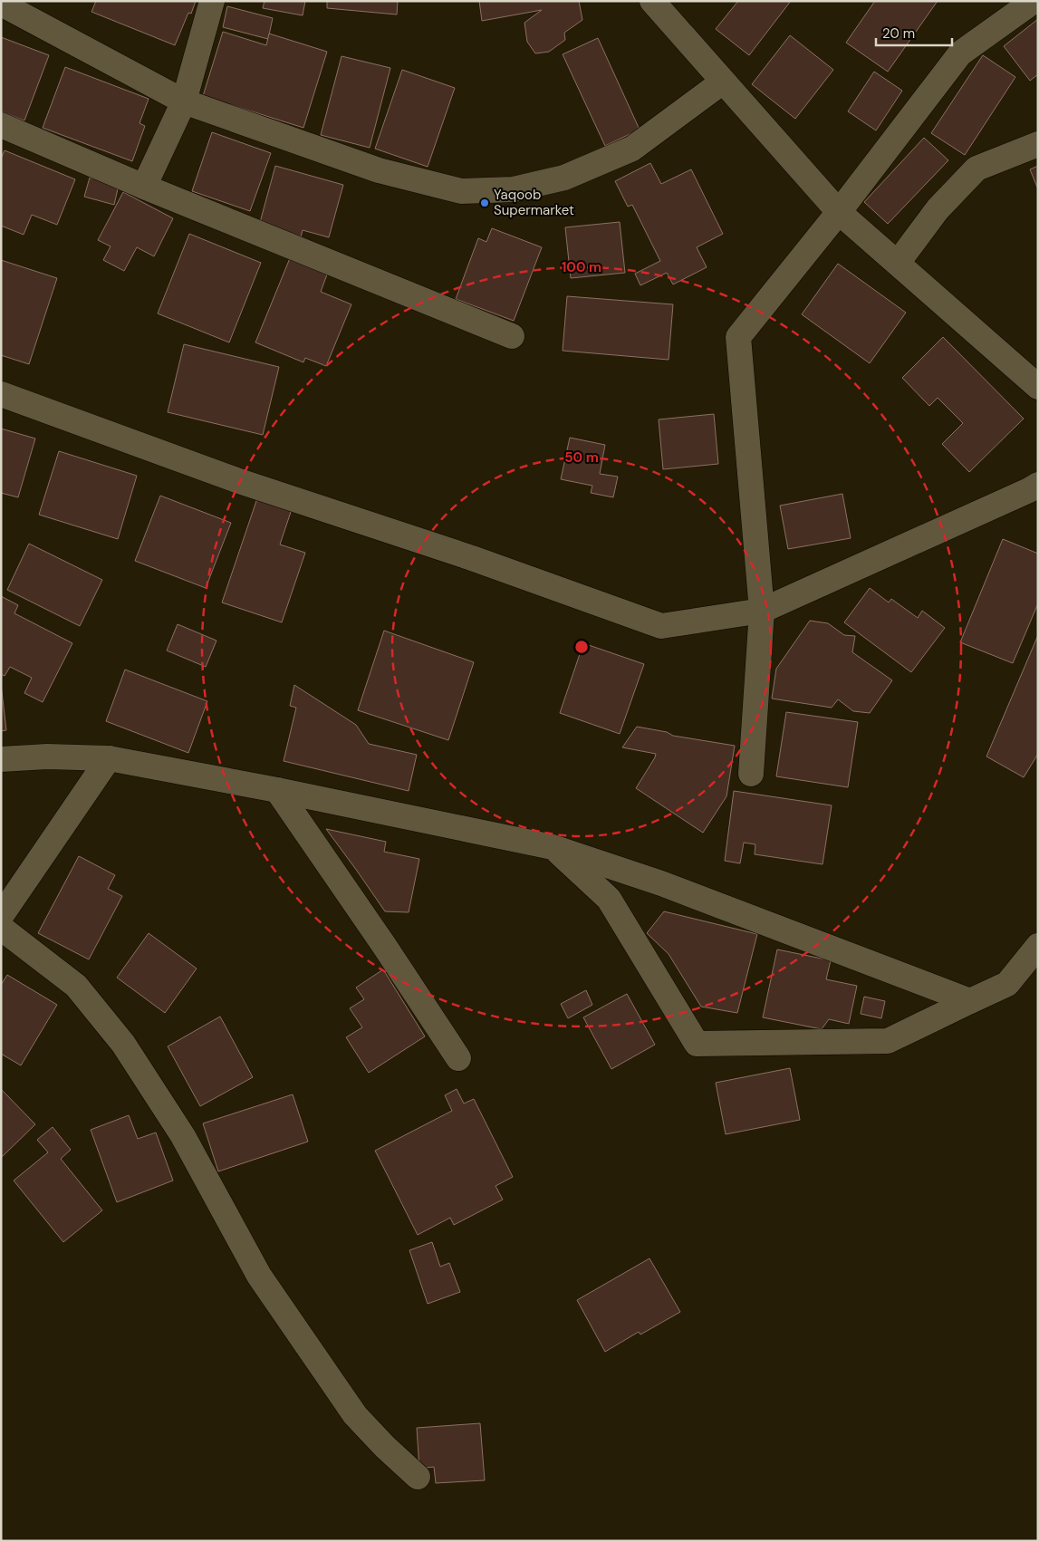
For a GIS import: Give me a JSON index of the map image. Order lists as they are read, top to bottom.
{
  "places": ["Yaqoob Supermarket"],
  "scale_bar": "20 m",
  "rings": ["100 m", "50 m"]
}
